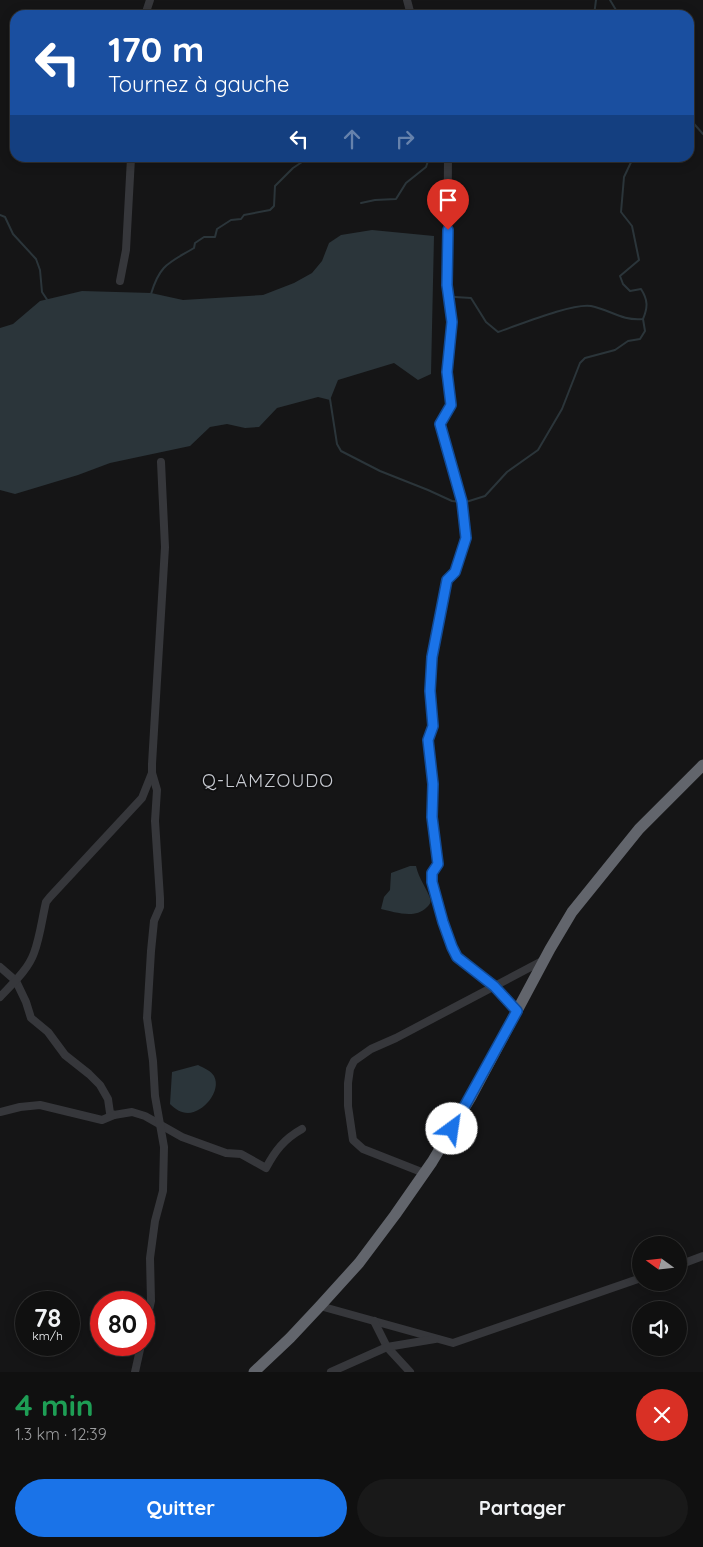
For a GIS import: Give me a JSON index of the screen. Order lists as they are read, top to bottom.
{
  "districts": ["Q-LAMZOUDO"],
  "north": "left",
  "page": {
    "turn": ["170 m", "Tournez à gauche"],
    "speed": "78 km/h",
    "limit": "80",
    "heading": ["4 min", "1.3 km · 12:39"],
    "buttons": ["Quitter", "Partager"]
  }
}
